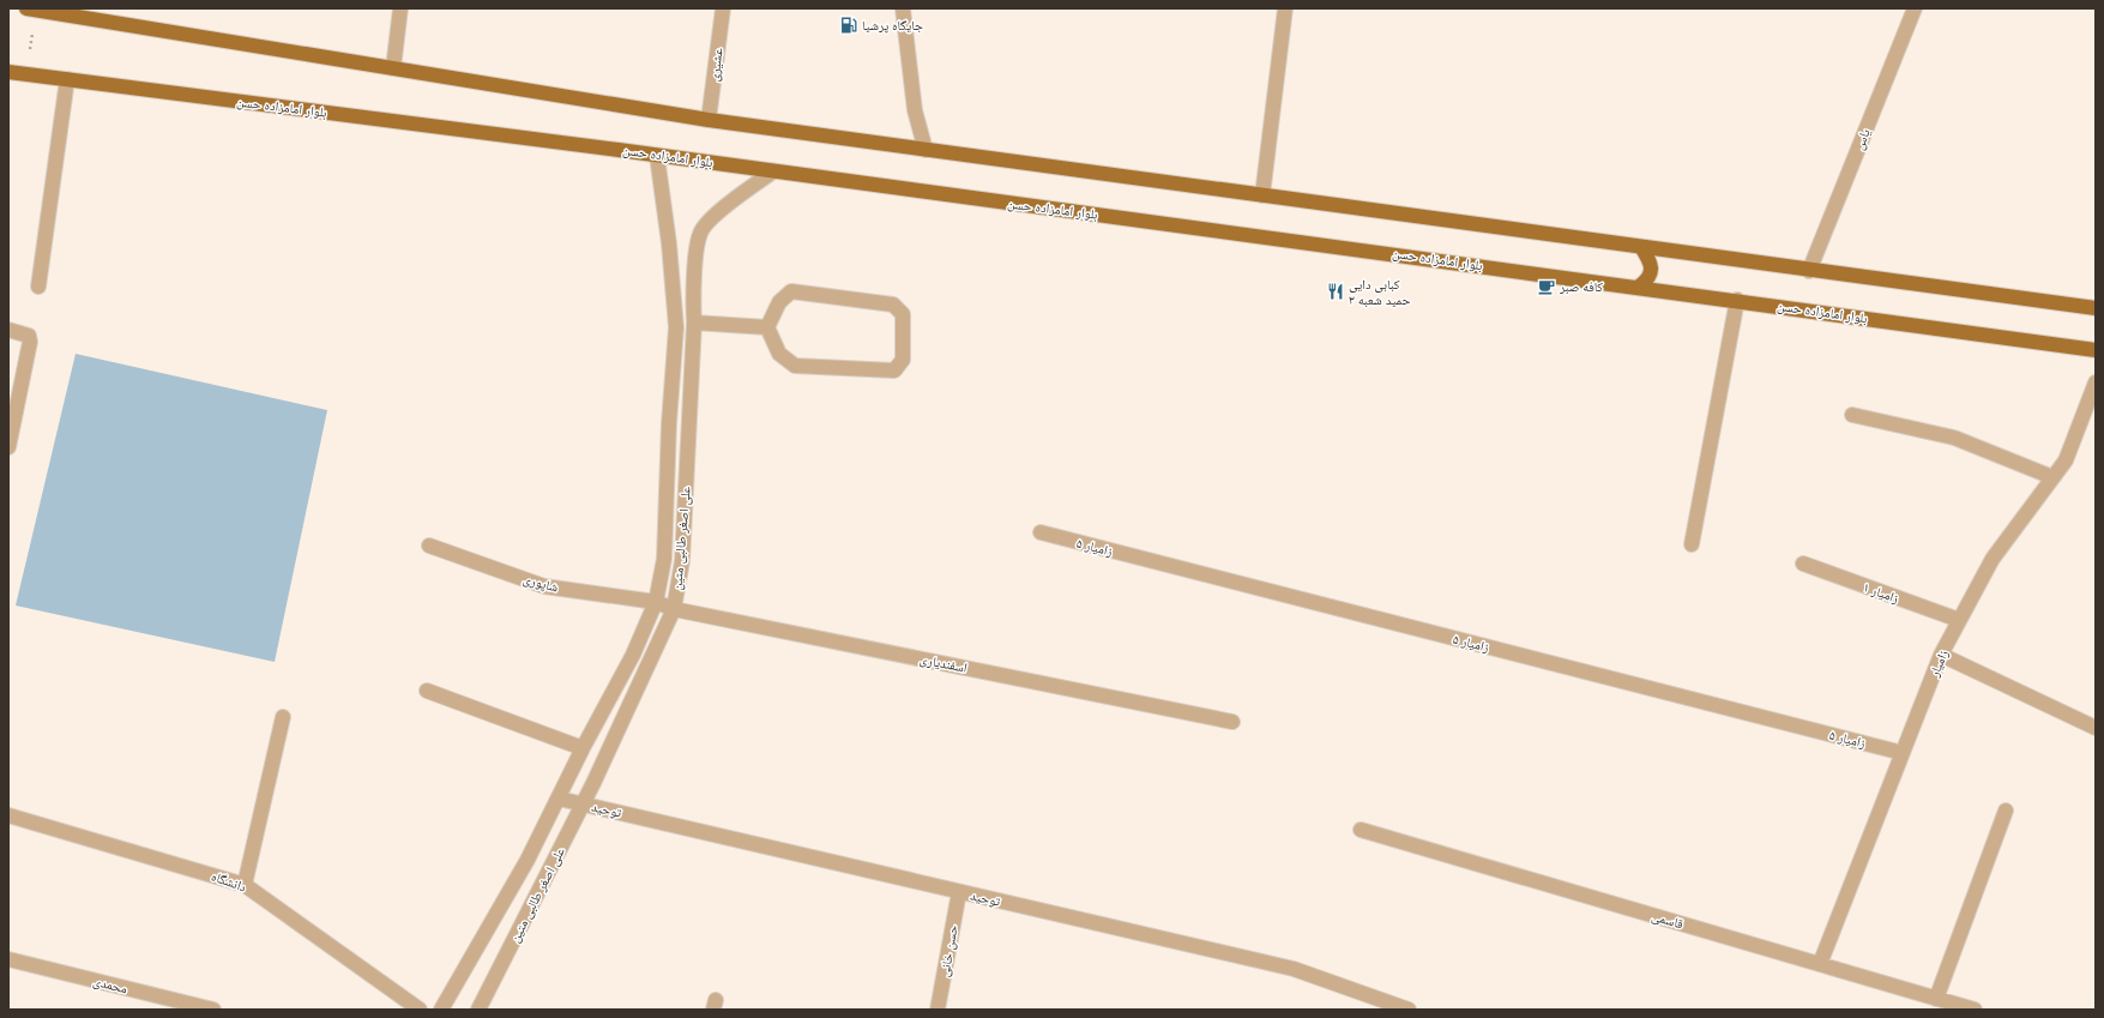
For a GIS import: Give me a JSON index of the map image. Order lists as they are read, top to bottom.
{
  "streets": {
    "main road": ["بلوار امامزاده حسن"],
    "street": [
      "عشیری",
      "یاس",
      "علی اصغر طالبی متین",
      "زامیار ۵",
      "شاپوری",
      "زامیار ۱",
      "اسفندیاری",
      "زامیار",
      "توحید",
      "دانشگاه",
      "قاسمی",
      "حسن خانی",
      "محمدی"
    ]
  },
  "crossings": [
    ["بلوار امامزاده حسن", "علی اصغر طالبی متین"],
    ["علی اصغر طالبی متین", "شاپوری"],
    ["علی اصغر طالبی متین", "اسفندیاری"],
    ["علی اصغر طالبی متین", "توحید"],
    ["زامیار ۵", "زامیار"],
    ["شاپوری", "اسفندیاری"],
    ["زامیار ۱", "زامیار"],
    ["زامیار", "قاسمی"],
    ["توحید", "حسن خانی"]
  ],
  "places": {
    "fuel station": ["جایگاه پرشیا"],
    "cafe": ["کافه صبر"],
    "restaurant": ["کبابی دایی حمید شعبه ۳"]
  }
}
